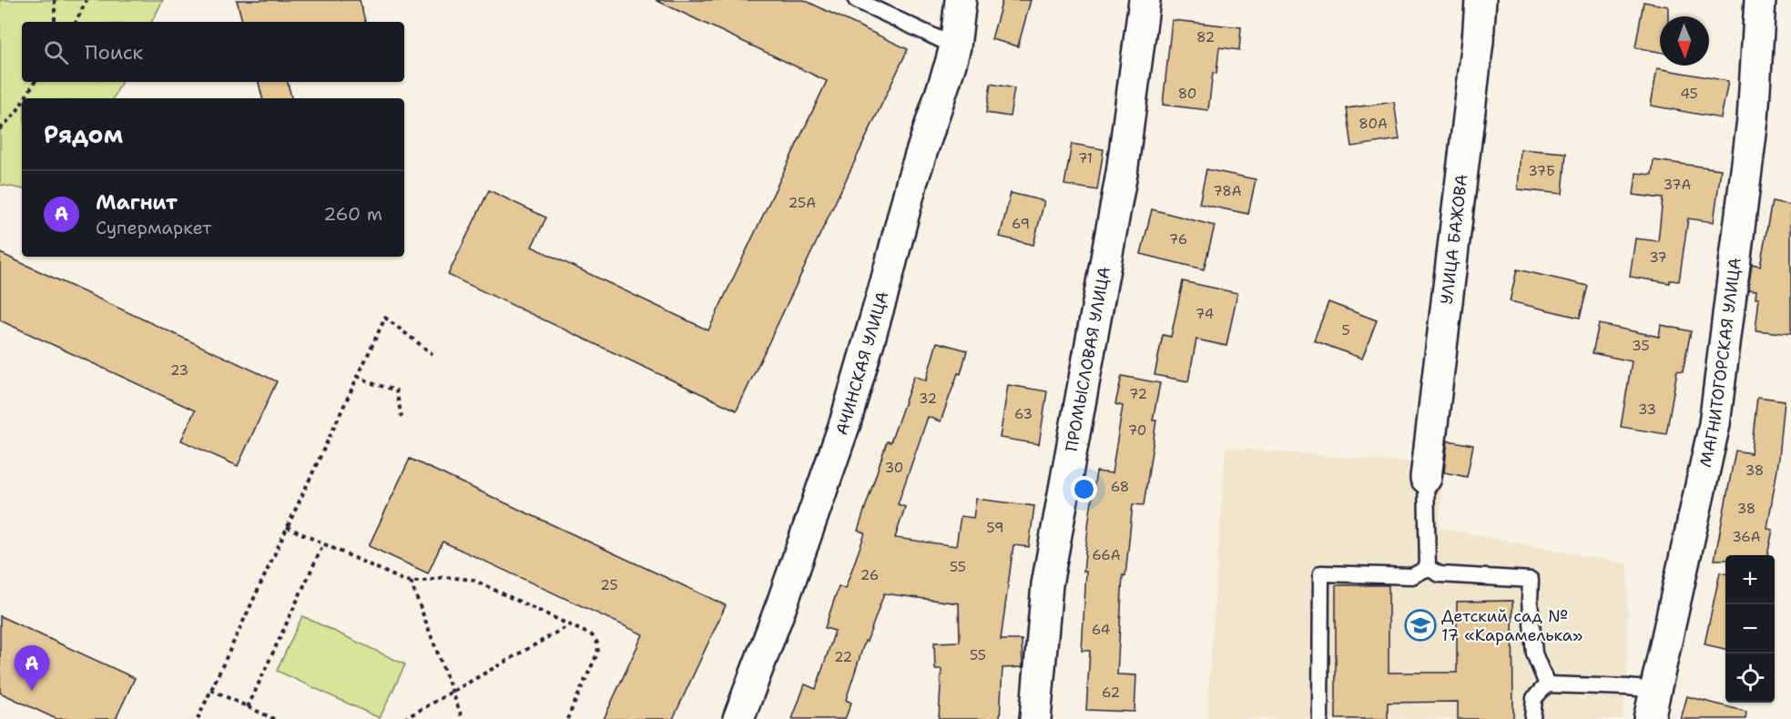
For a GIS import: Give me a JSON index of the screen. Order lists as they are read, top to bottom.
{
  "streets": {
    "street": [
      "УЛИЦА БАЖОВА",
      "ПРОМЫСЛОВАЯ УЛИЦА",
      "МАГНИТОГОРСКАЯ УЛИЦА",
      "АЧИНСКАЯ УЛИЦА"
    ]
  },
  "places": {
    "school or university": ["Детский сад № 17 «Карамелька»"]
  },
  "house_numbers": [
    "82",
    "80",
    "45",
    "80А",
    "71",
    "37Б",
    "37А",
    "78А",
    "25А",
    "69",
    "76",
    "37",
    "74",
    "5",
    "35",
    "23",
    "72",
    "32",
    "33",
    "63",
    "70",
    "30",
    "38",
    "68",
    "38",
    "59",
    "36А",
    "66А",
    "55",
    "26",
    "25",
    "64",
    "55",
    "22",
    "62"
  ],
  "north": "bottom",
  "page": {
    "search": "Поиск",
    "heading": "Рядом",
    "list": [
      {
        "mark": "A",
        "name": "Магнит",
        "note": "Супермаркет",
        "value": "260 m"
      }
    ],
    "map_buttons": ["+", "−"],
    "pins": "A"
  }
}
